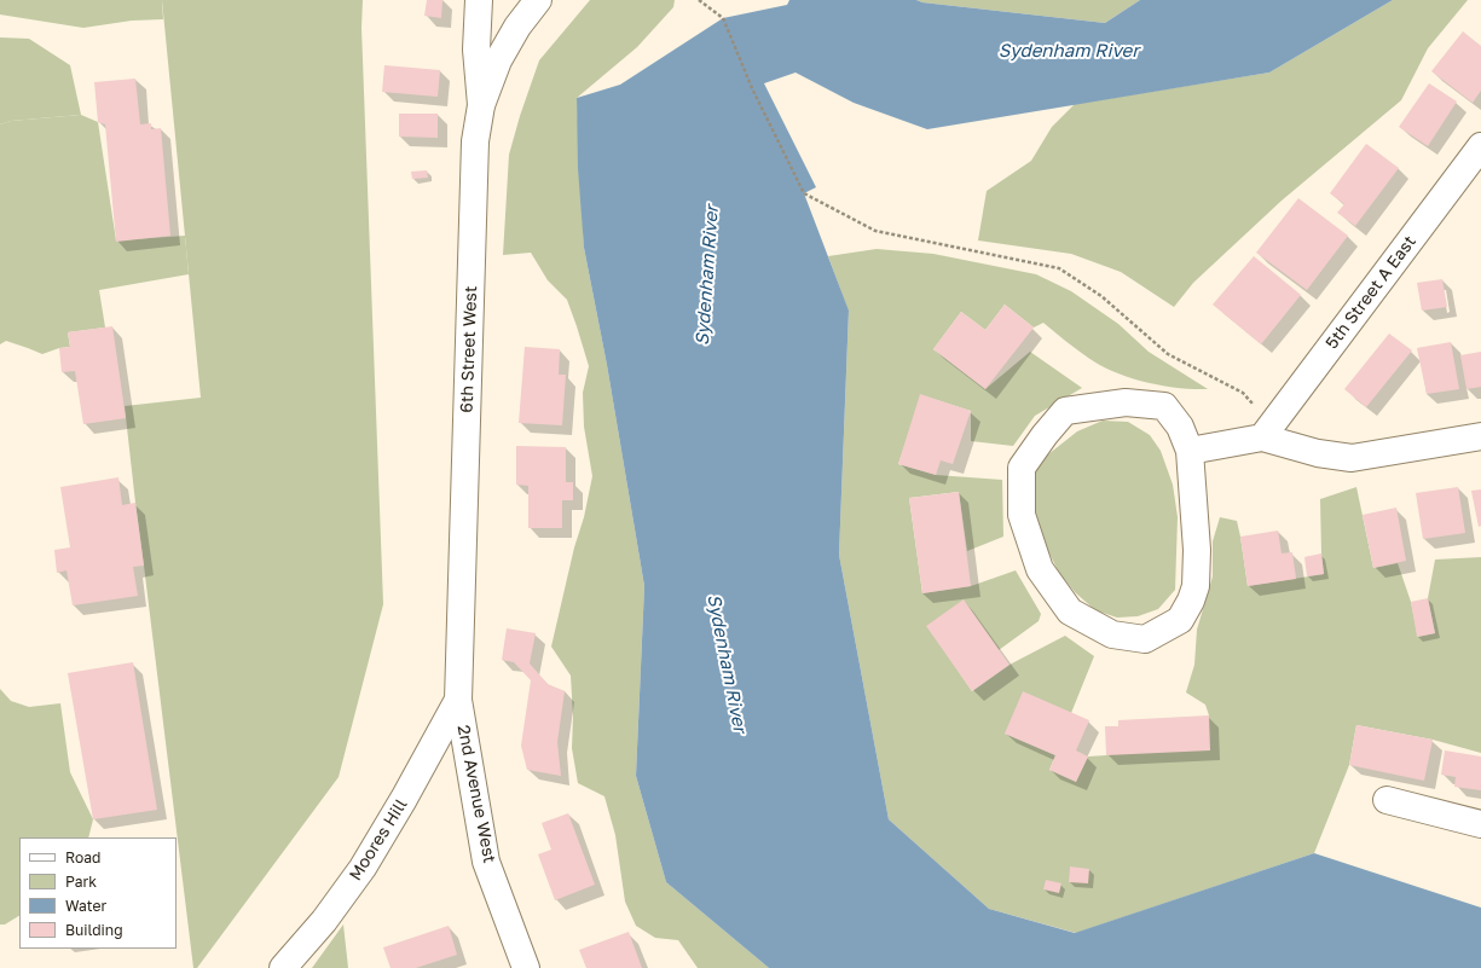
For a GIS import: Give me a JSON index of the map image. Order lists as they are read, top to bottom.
{
  "streets": {
    "street": [
      "5th Street A East",
      "6th Street West",
      "2nd Avenue West",
      "Moores Hill"
    ]
  },
  "crossings": [
    ["6th Street West", "2nd Avenue West"],
    ["6th Street West", "Moores Hill"],
    ["2nd Avenue West", "Moores Hill"]
  ],
  "water": ["Sydenham River"],
  "legend": [
    "Road",
    "Park",
    "Water",
    "Building"
  ]
}
